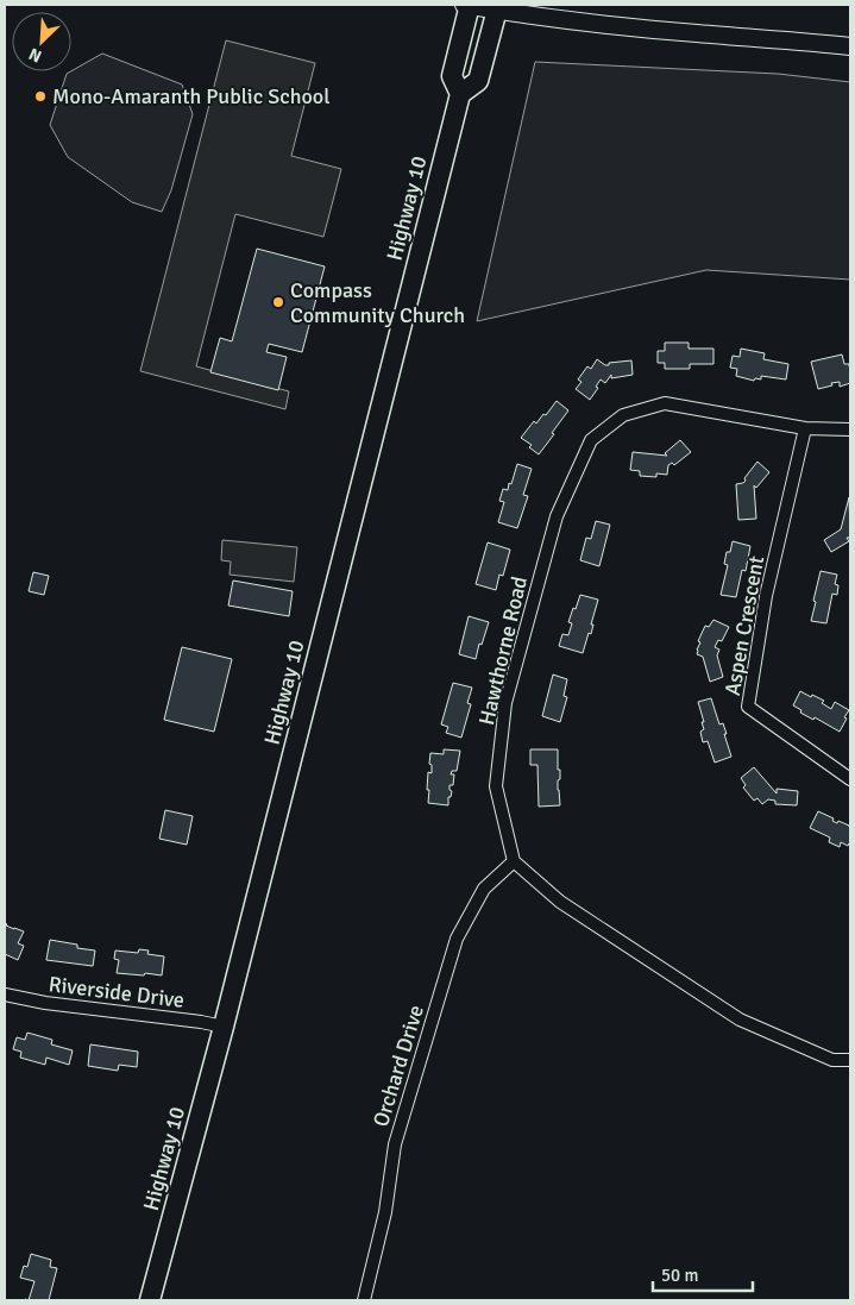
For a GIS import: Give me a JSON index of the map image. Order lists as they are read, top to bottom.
{
  "streets": {
    "highway": ["Highway 10"],
    "street": [
      "Aspen Crescent",
      "Hawthorne Road",
      "Riverside Drive",
      "Orchard Drive"
    ]
  },
  "crossings": [
    ["Highway 10", "Riverside Drive"],
    ["Aspen Crescent", "Hawthorne Road"],
    ["Hawthorne Road", "Orchard Drive"]
  ],
  "places": ["Mono-Amaranth Public School", "Compass Community Church"],
  "scale_bar": "50 m",
  "north": "bottom left"
}
